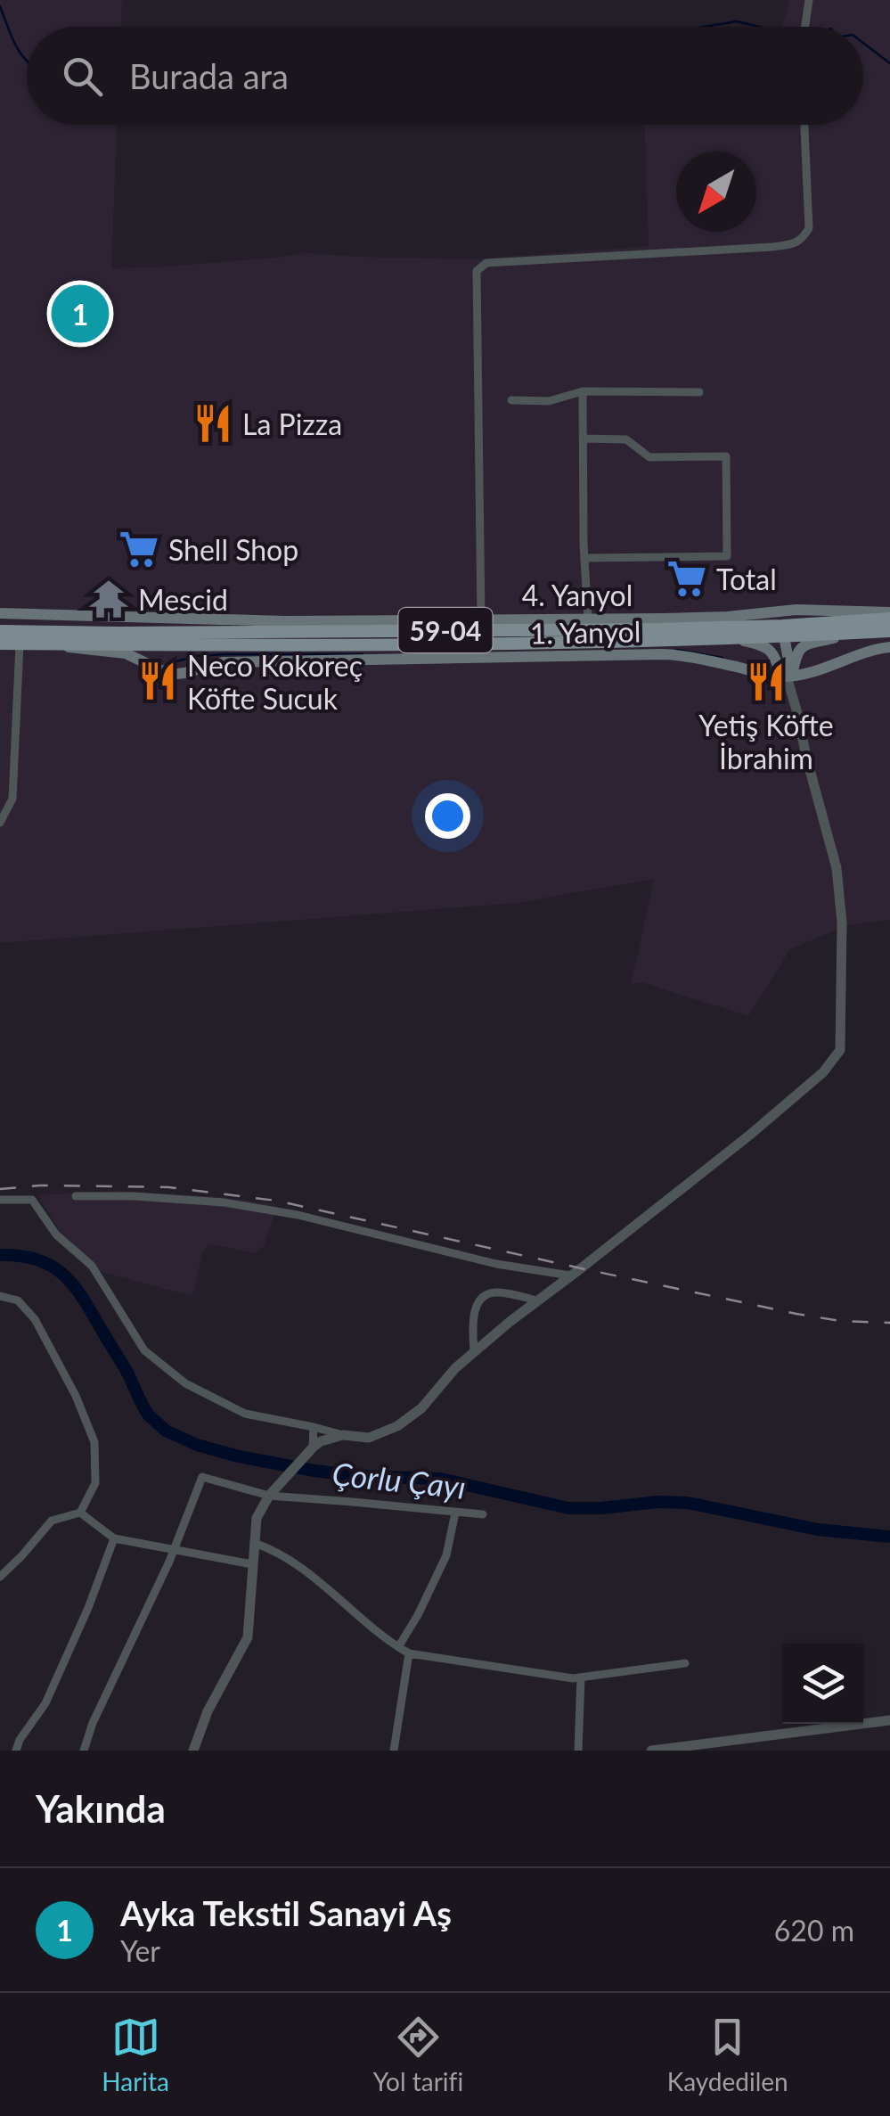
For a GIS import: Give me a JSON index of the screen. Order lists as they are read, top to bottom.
{
  "streets": {
    "main road": ["4. Yanyol", "59-04", "1. Yanyol"]
  },
  "crossings": [
    ["4. Yanyol", "59-04"]
  ],
  "water": ["Çorlu Çayı"],
  "places": {
    "restaurant": ["La Pizza", "Neco Kokoreç Köfte Sucuk", "Yetiş Köfte İbrahim"],
    "supermarket": ["Shell Shop", "Total"],
    "temple": ["Mescid"]
  },
  "north": "bottom left",
  "page": {
    "search": "Burada ara",
    "pins": "1",
    "heading": "Yakında",
    "list": [
      {
        "mark": "1",
        "name": "Ayka Tekstil Sanayi Aş",
        "note": "Yer",
        "value": "620 m"
      }
    ],
    "nav": ["Harita", "Yol tarifi", "Kaydedilen"]
  }
}
